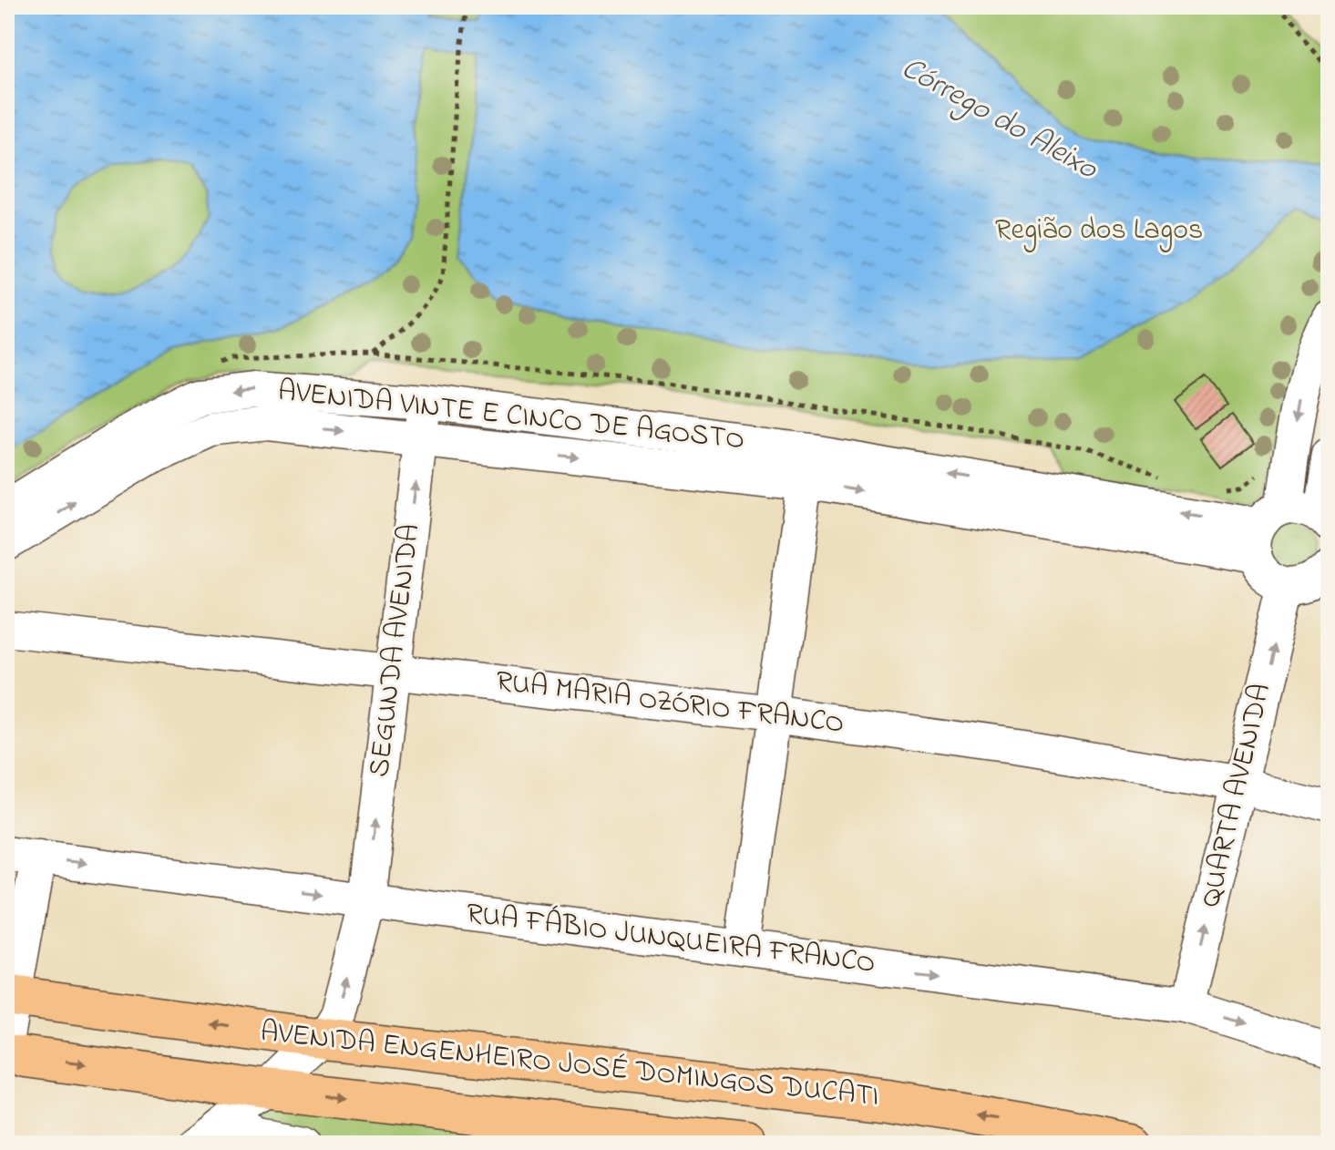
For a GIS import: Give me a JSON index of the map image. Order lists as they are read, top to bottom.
{
  "streets": {
    "main road": ["AVENIDA ENGENHEIRO JOSÉ DOMINGOS DUCATI"],
    "street": [
      "AVENIDA VINTE E CINCO DE AGOSTO",
      "SEGUNDA AVENIDA",
      "RUA MARIA OZÓRIO FRANCO",
      "QUARTA AVENIDA",
      "RUA FÁBIO JUNQUEIRA FRANCO"
    ]
  },
  "crossings": [
    ["AVENIDA VINTE E CINCO DE AGOSTO", "SEGUNDA AVENIDA"],
    ["SEGUNDA AVENIDA", "RUA MARIA OZÓRIO FRANCO"],
    ["SEGUNDA AVENIDA", "RUA FÁBIO JUNQUEIRA FRANCO"],
    ["SEGUNDA AVENIDA", "AVENIDA ENGENHEIRO JOSÉ DOMINGOS DUCATI"],
    ["RUA MARIA OZÓRIO FRANCO", "QUARTA AVENIDA"],
    ["QUARTA AVENIDA", "RUA FÁBIO JUNQUEIRA FRANCO"]
  ],
  "one_way": ["SEGUNDA AVENIDA", "QUARTA AVENIDA", "RUA FÁBIO JUNQUEIRA FRANCO"],
  "water": ["Córrego do Aleixo"],
  "parks": ["Região dos Lagos"]
}
